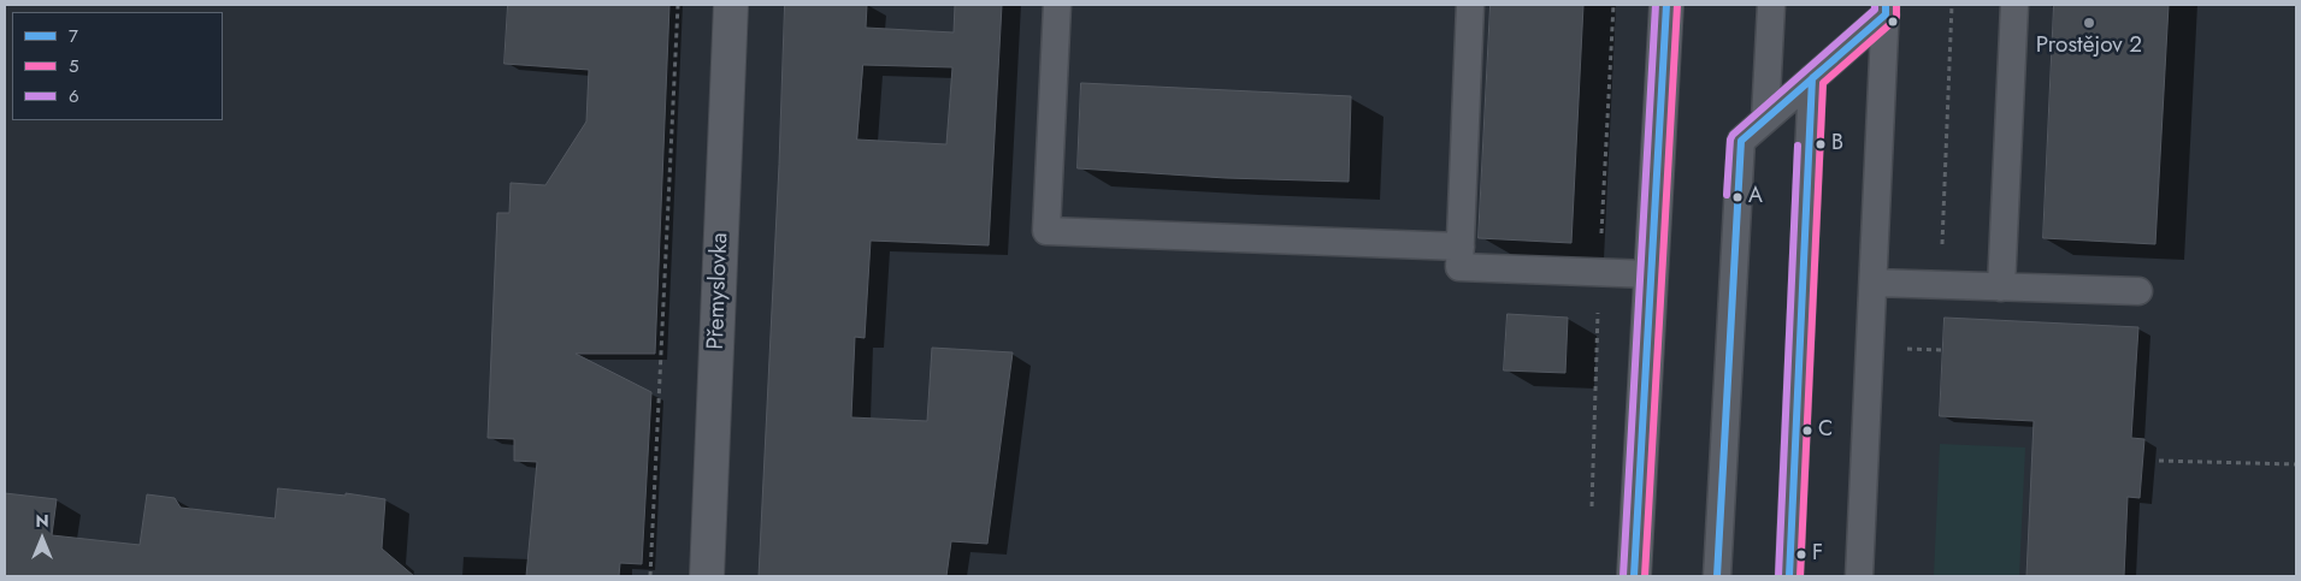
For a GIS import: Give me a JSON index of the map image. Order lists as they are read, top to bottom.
{
  "streets": {
    "street": ["Přemyslovka"]
  },
  "places": [
    "Prostějov 2",
    "B",
    "A",
    "C",
    "F"
  ],
  "lines": ["transit line 7", "transit line 5", "transit line 6"],
  "legend": ["7", "5", "6"],
  "north": "top"
}
